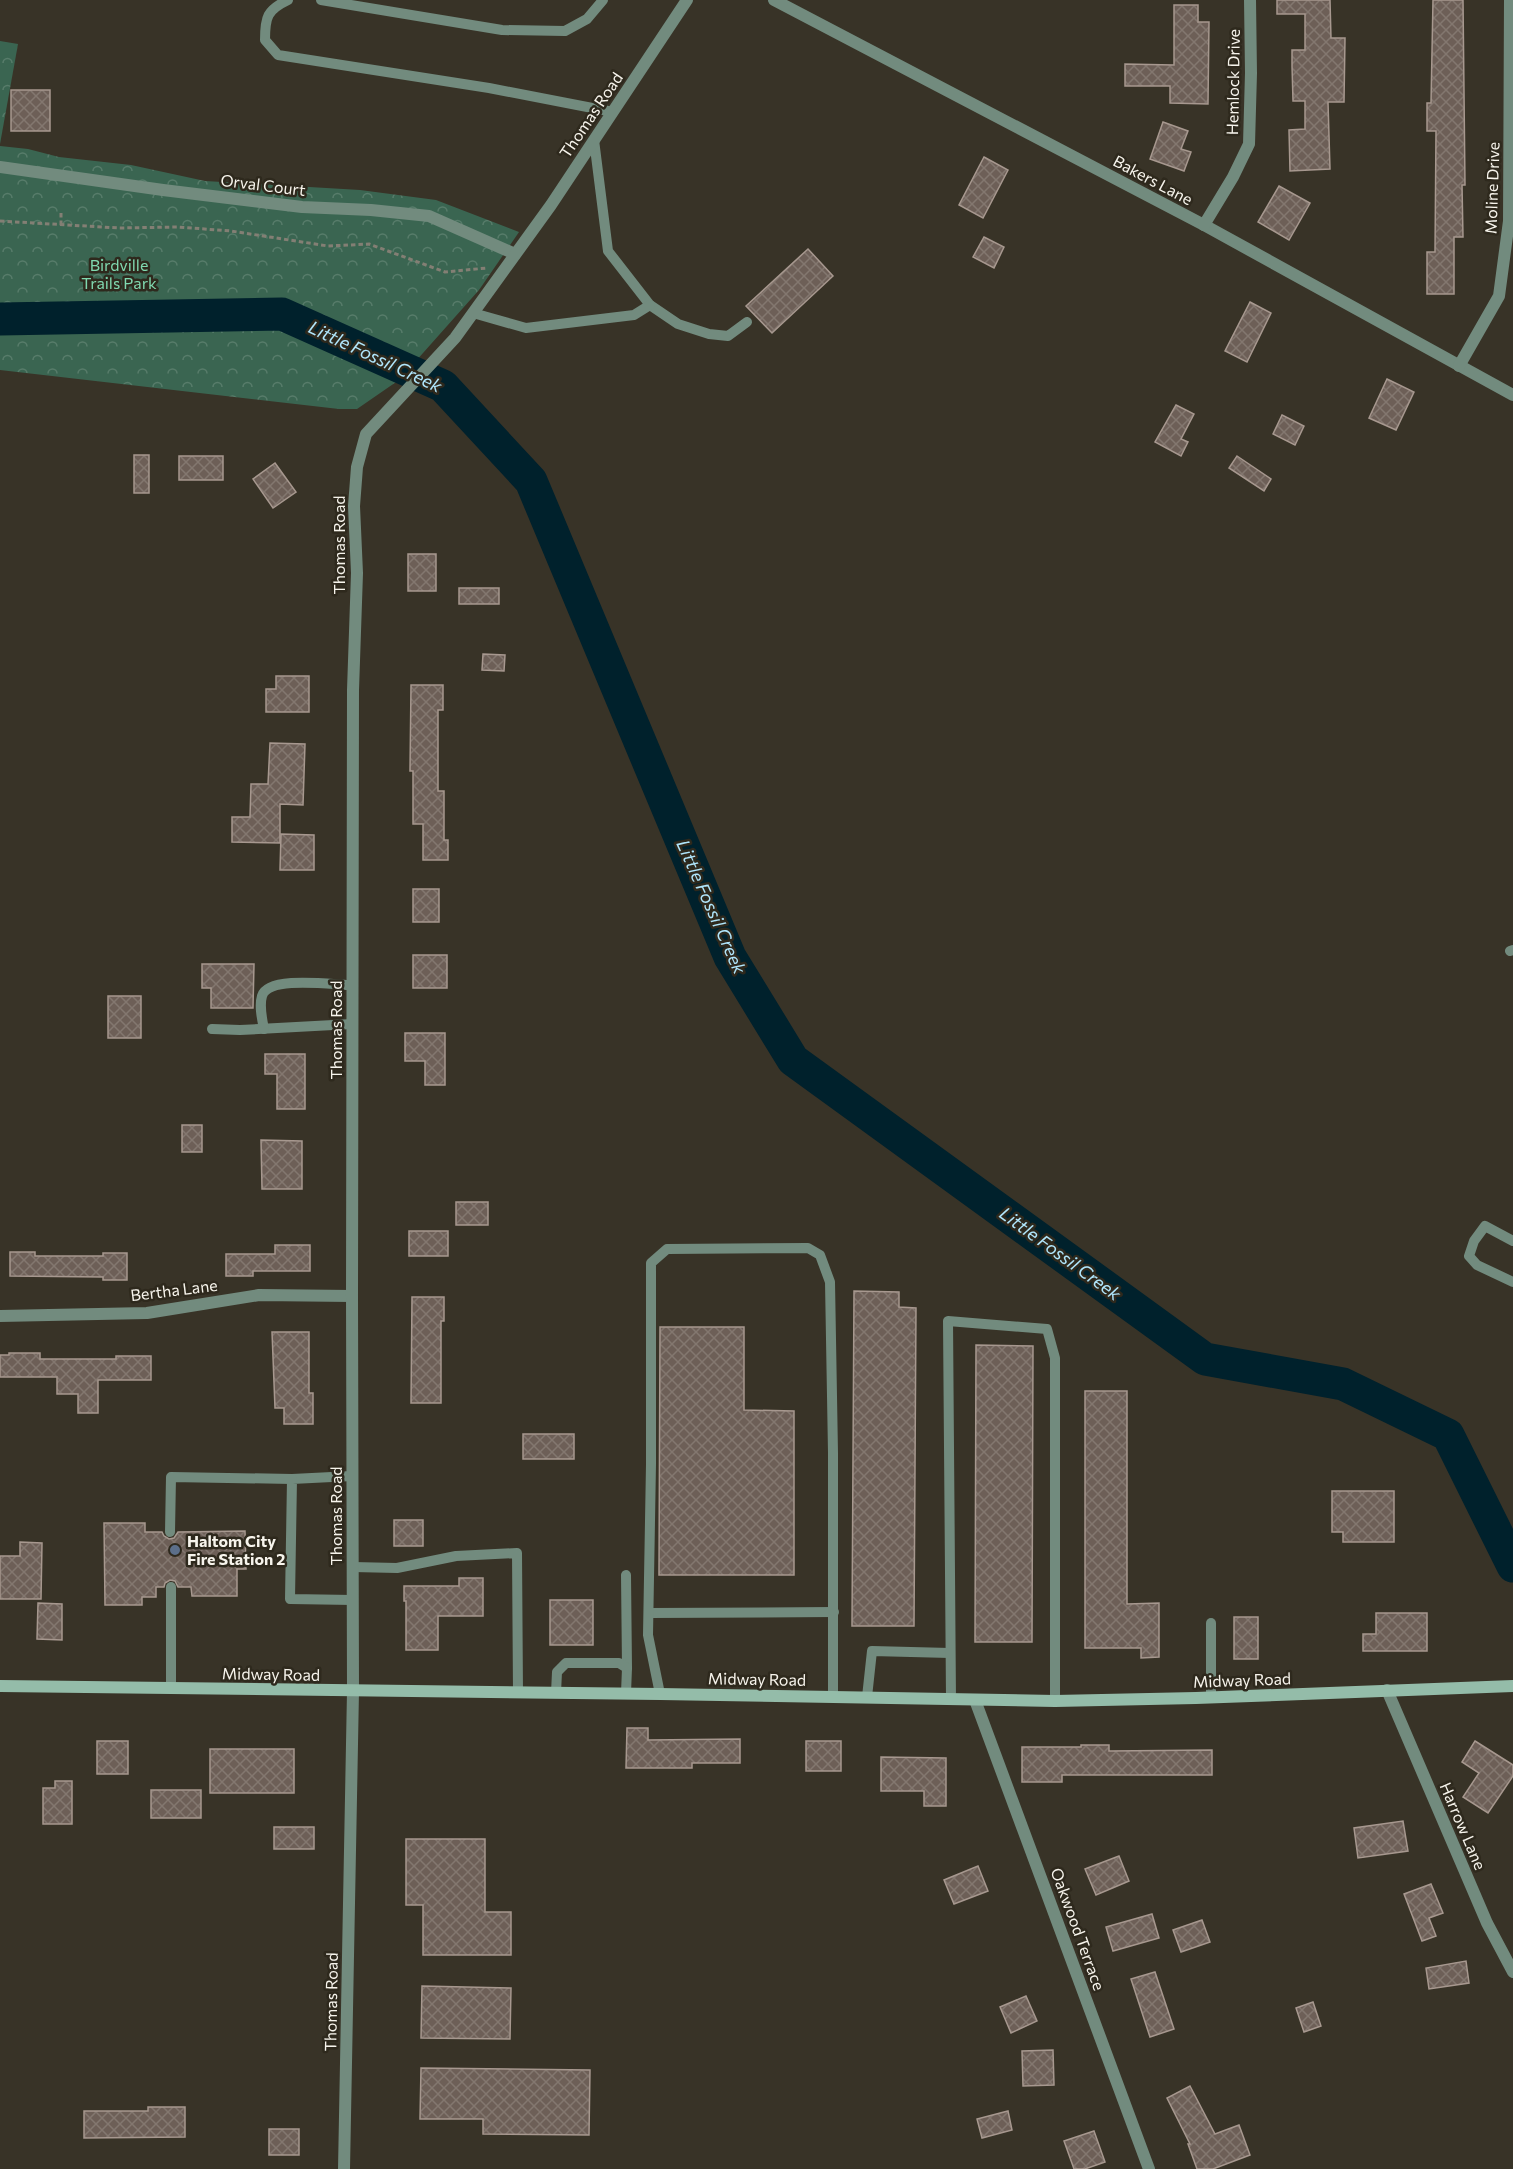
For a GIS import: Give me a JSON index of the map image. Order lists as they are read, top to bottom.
{
  "streets": {
    "main road": ["Midway Road"],
    "street": [
      "Hemlock Drive",
      "Thomas Road",
      "Bakers Lane",
      "Orval Court",
      "Moline Drive",
      "Bertha Lane",
      "Harrow Lane",
      "Oakwood Terrace"
    ]
  },
  "crossings": [
    ["Hemlock Drive", "Bakers Lane"],
    ["Thomas Road", "Orval Court"],
    ["Thomas Road", "Bertha Lane"],
    ["Thomas Road", "Midway Road"],
    ["Bakers Lane", "Moline Drive"],
    ["Midway Road", "Harrow Lane"],
    ["Midway Road", "Oakwood Terrace"]
  ],
  "water": ["Little Fossil Creek"],
  "parks": ["Birdville Trails Park"],
  "places": ["Haltom City Fire Station 2"]
}
